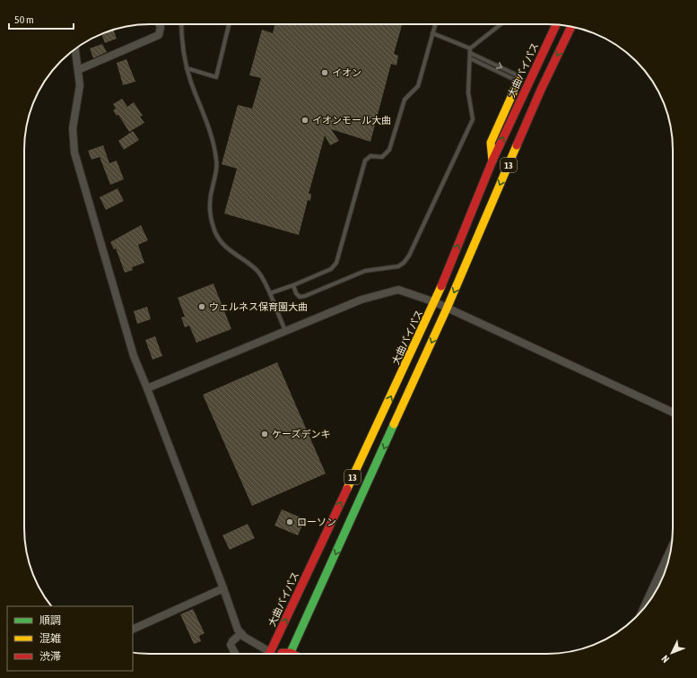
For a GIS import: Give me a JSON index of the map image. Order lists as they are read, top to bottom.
{
  "streets": {
    "highway": ["大曲バイパス", "13"]
  },
  "places": [
    "イオン",
    "イオンモール大曲",
    "ウェルネス保育園大曲",
    "ケーズデンキ",
    "ローソン"
  ],
  "legend": ["順調", "混雑", "渋滞"],
  "scale_bar": "50 m",
  "north": "bottom left"
}
